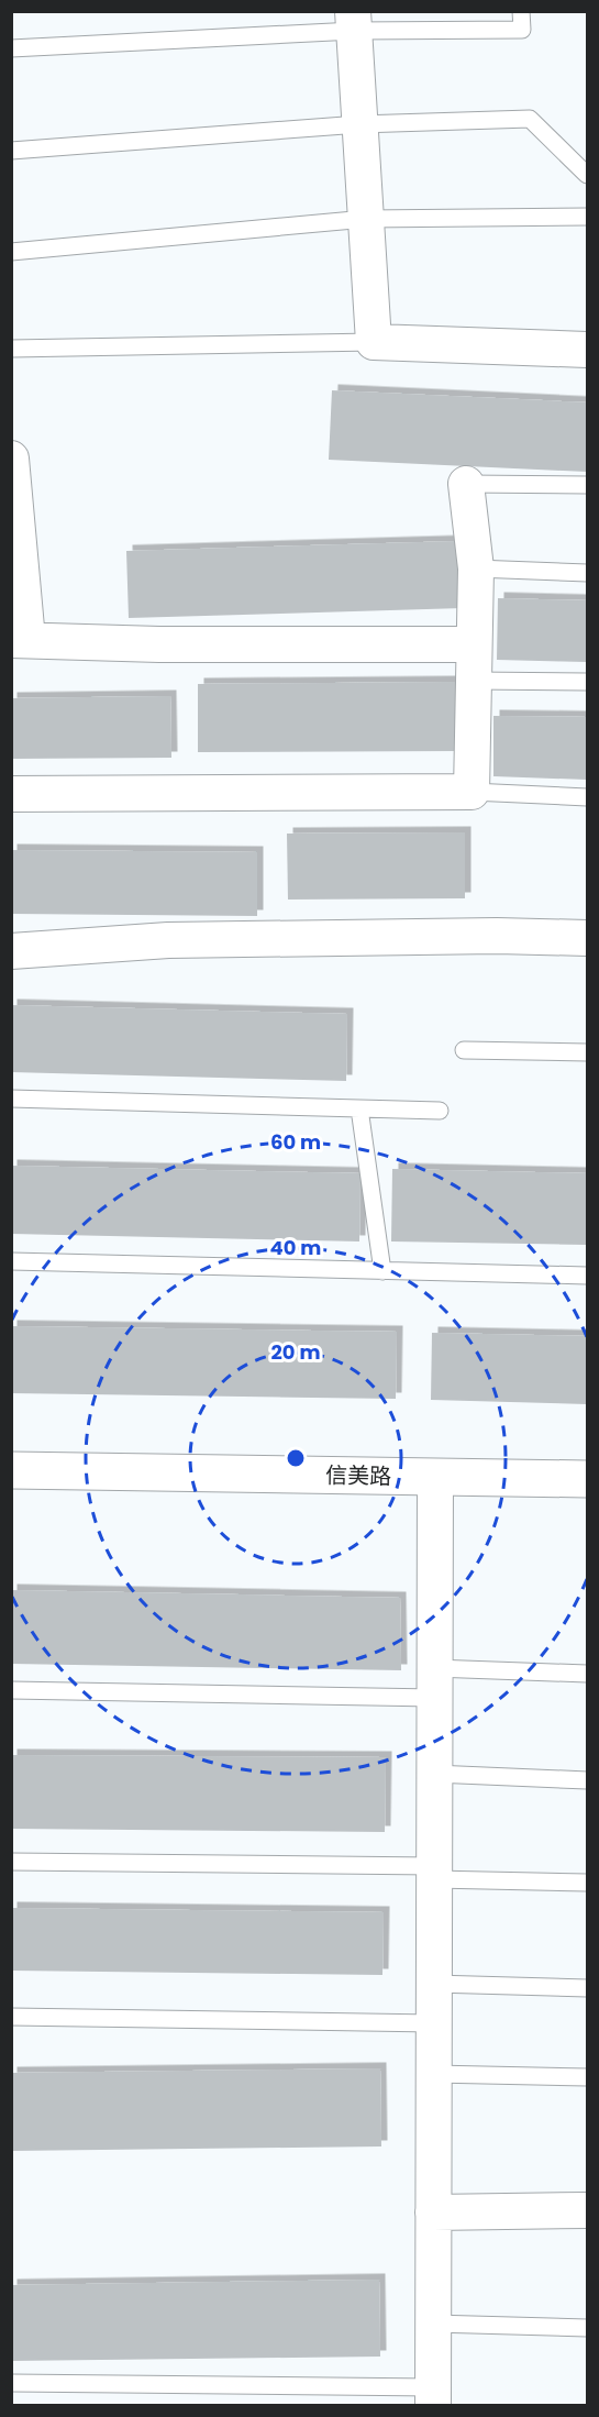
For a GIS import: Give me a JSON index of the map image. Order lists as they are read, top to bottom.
{
  "streets": {
    "street": ["信美路"]
  },
  "rings": ["60 m", "40 m", "20 m"]
}
